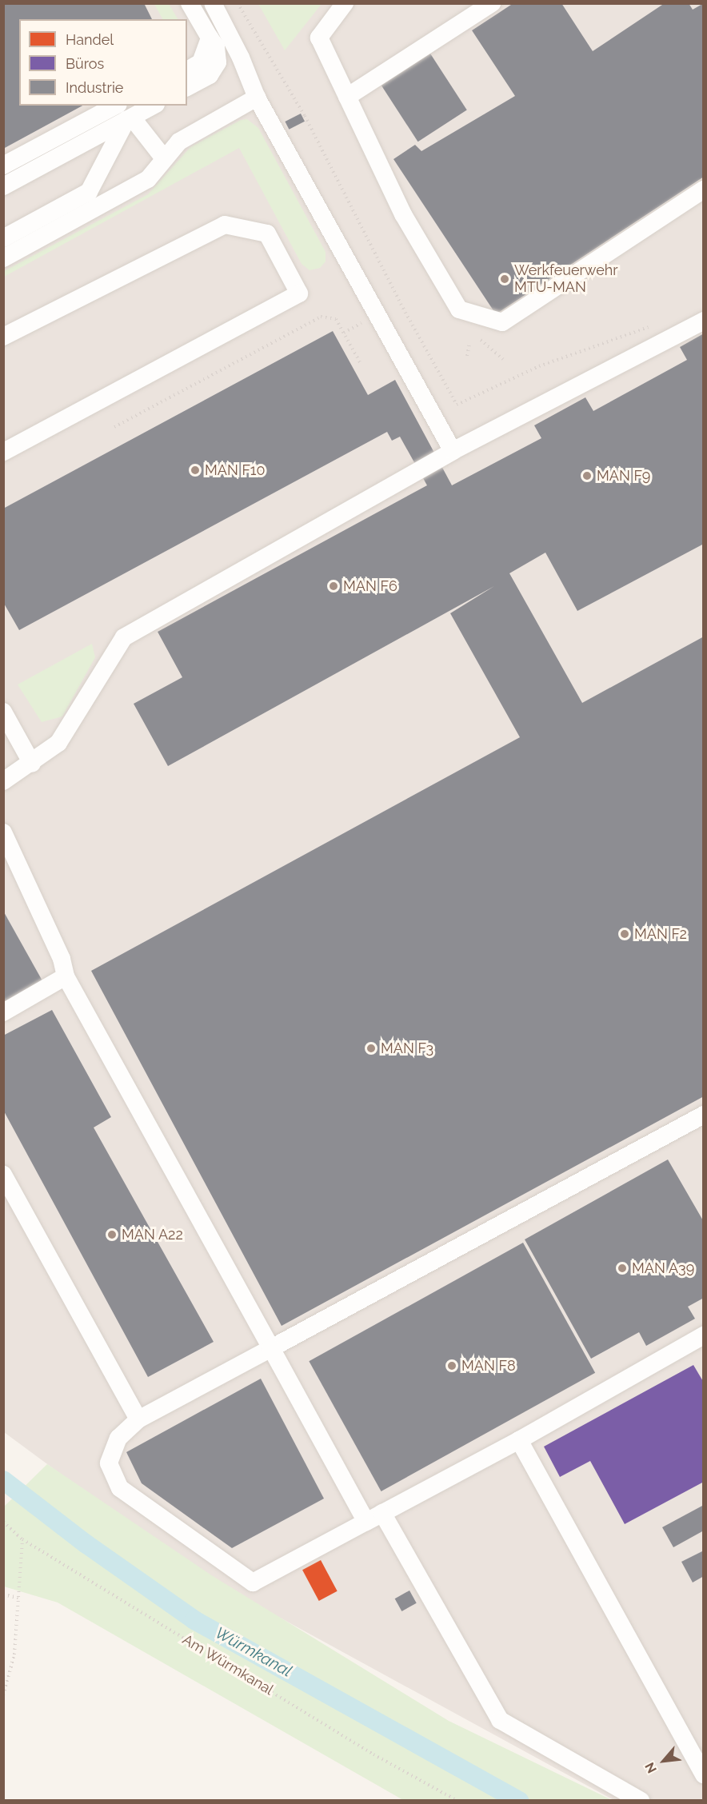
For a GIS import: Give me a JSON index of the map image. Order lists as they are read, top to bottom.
{
  "streets": {
    "path": ["Am Würmkanal"]
  },
  "water": ["Würmkanal"],
  "places": [
    "Werkfeuerwehr MTU-MAN",
    "MAN F10",
    "MAN F9",
    "MAN F6",
    "MAN F2",
    "MAN F3",
    "MAN A22",
    "MAN A39",
    "MAN F8"
  ],
  "legend": ["Handel", "Büros", "Industrie"],
  "north": "bottom left"
}
